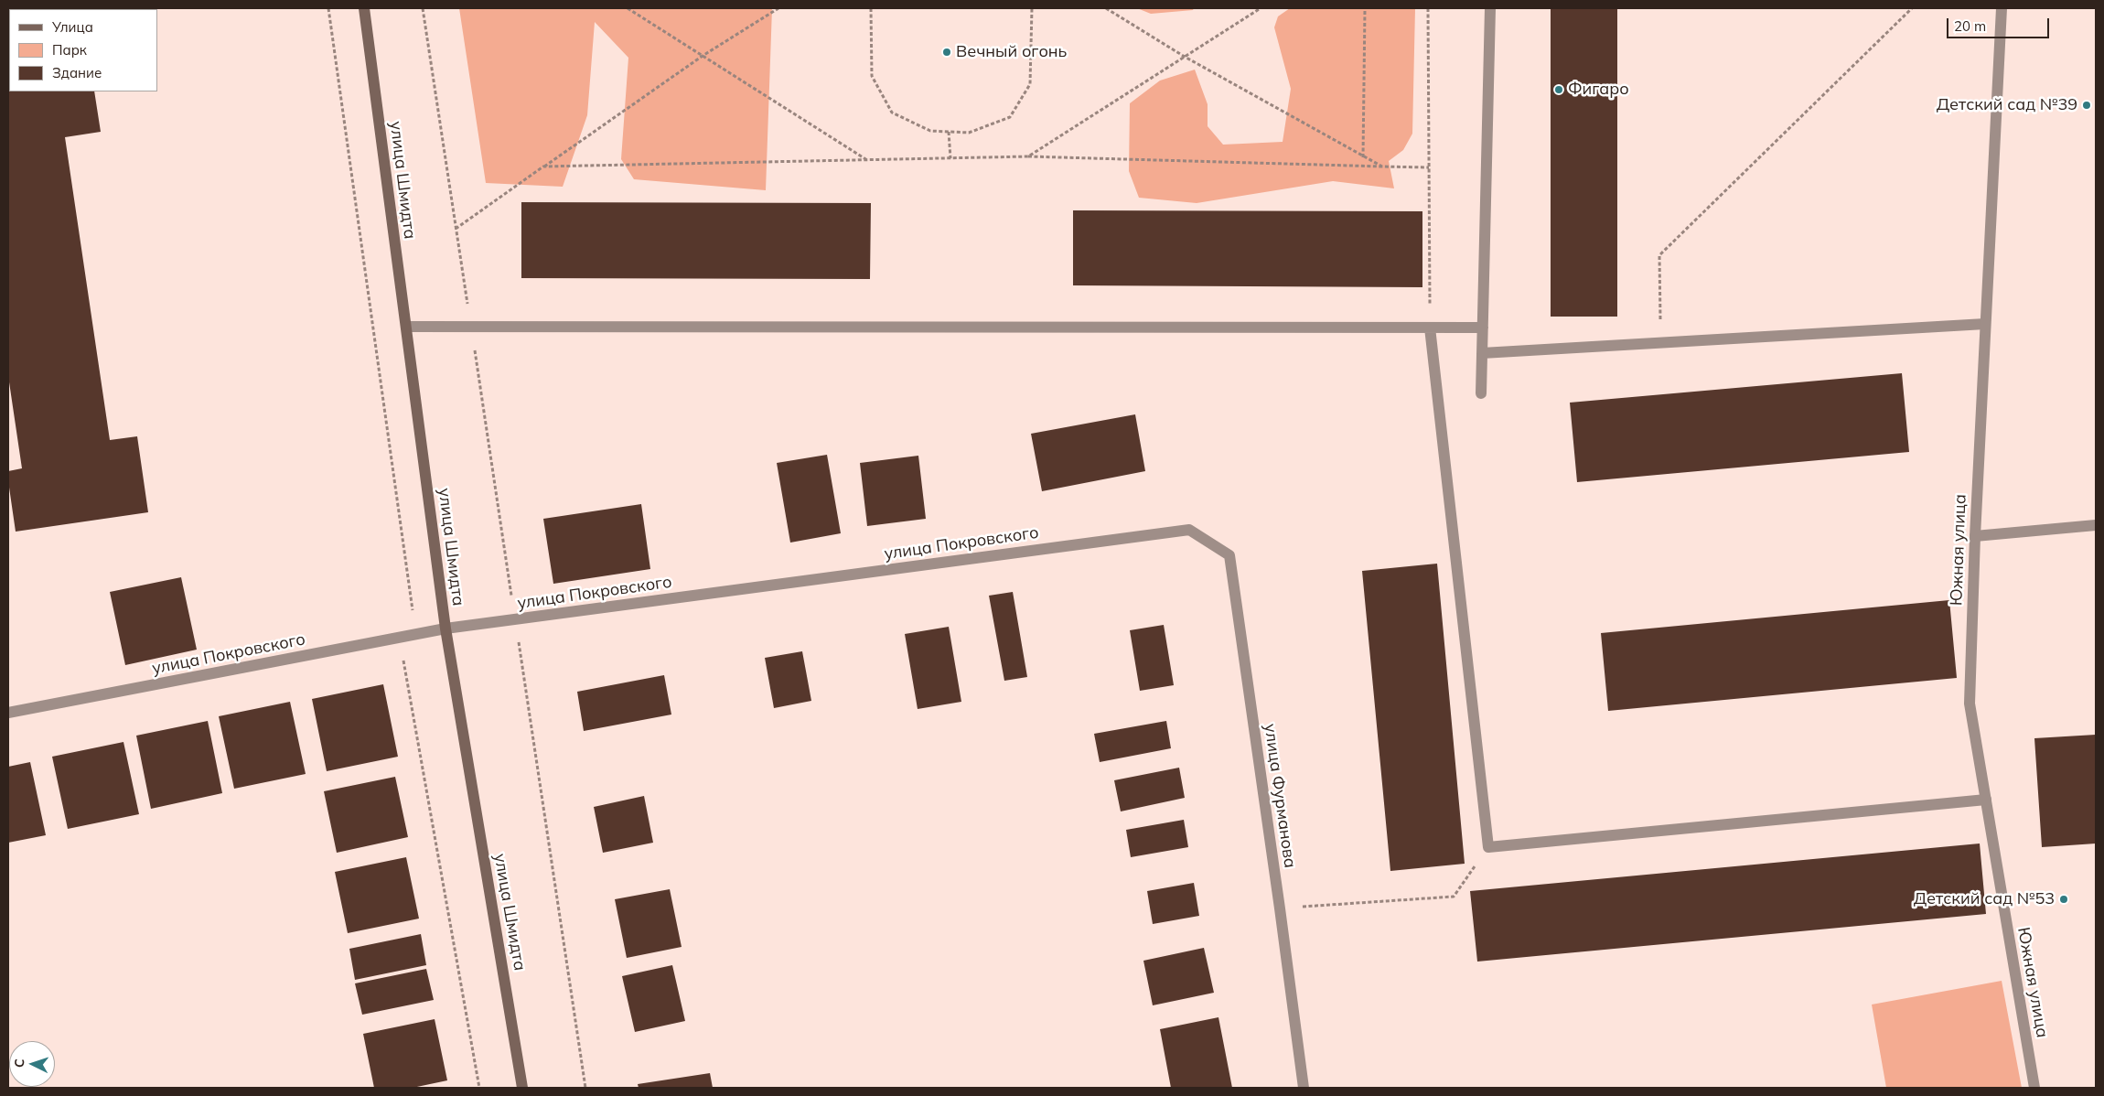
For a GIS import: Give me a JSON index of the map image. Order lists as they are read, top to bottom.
{
  "streets": {
    "main road": ["улица Шмидта"],
    "street": ["улица Покровского", "Южная улица", "улица Фурманова"]
  },
  "crossings": [
    ["улица Шмидта", "улица Покровского"],
    ["улица Покровского", "улица Фурманова"]
  ],
  "places": [
    "Вечный огонь",
    "Фигаро",
    "Детский сад №39",
    "Детский сад №53"
  ],
  "legend": ["Улица", "Парк", "Здание"],
  "scale_bar": "20 m",
  "north": "left"
}
